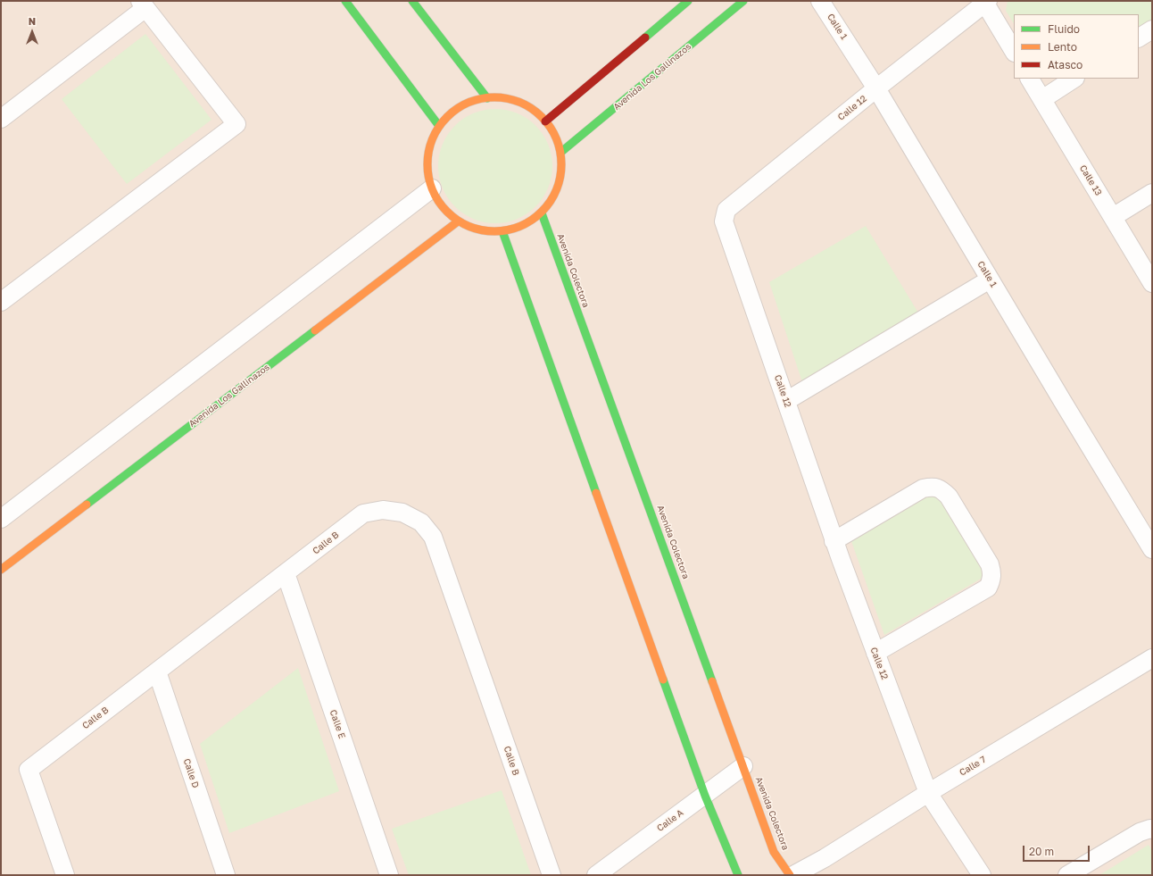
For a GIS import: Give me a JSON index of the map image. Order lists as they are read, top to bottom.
{
  "streets": {
    "street": [
      "Calle 1",
      "Avenida Los Gallinazos",
      "Calle 12",
      "Calle 13",
      "Avenida Colectora",
      "Calle B",
      "Calle E",
      "Calle 7",
      "Calle D",
      "Calle A"
    ]
  },
  "crossings": [
    ["Calle 1", "Calle 12"],
    ["Calle 12", "Calle 7"],
    ["Avenida Colectora", "Calle A"],
    ["Calle B", "Calle E"],
    ["Calle B", "Calle D"]
  ],
  "legend": ["Fluido", "Lento", "Atasco"],
  "scale_bar": "20 m",
  "north": "top"
}
